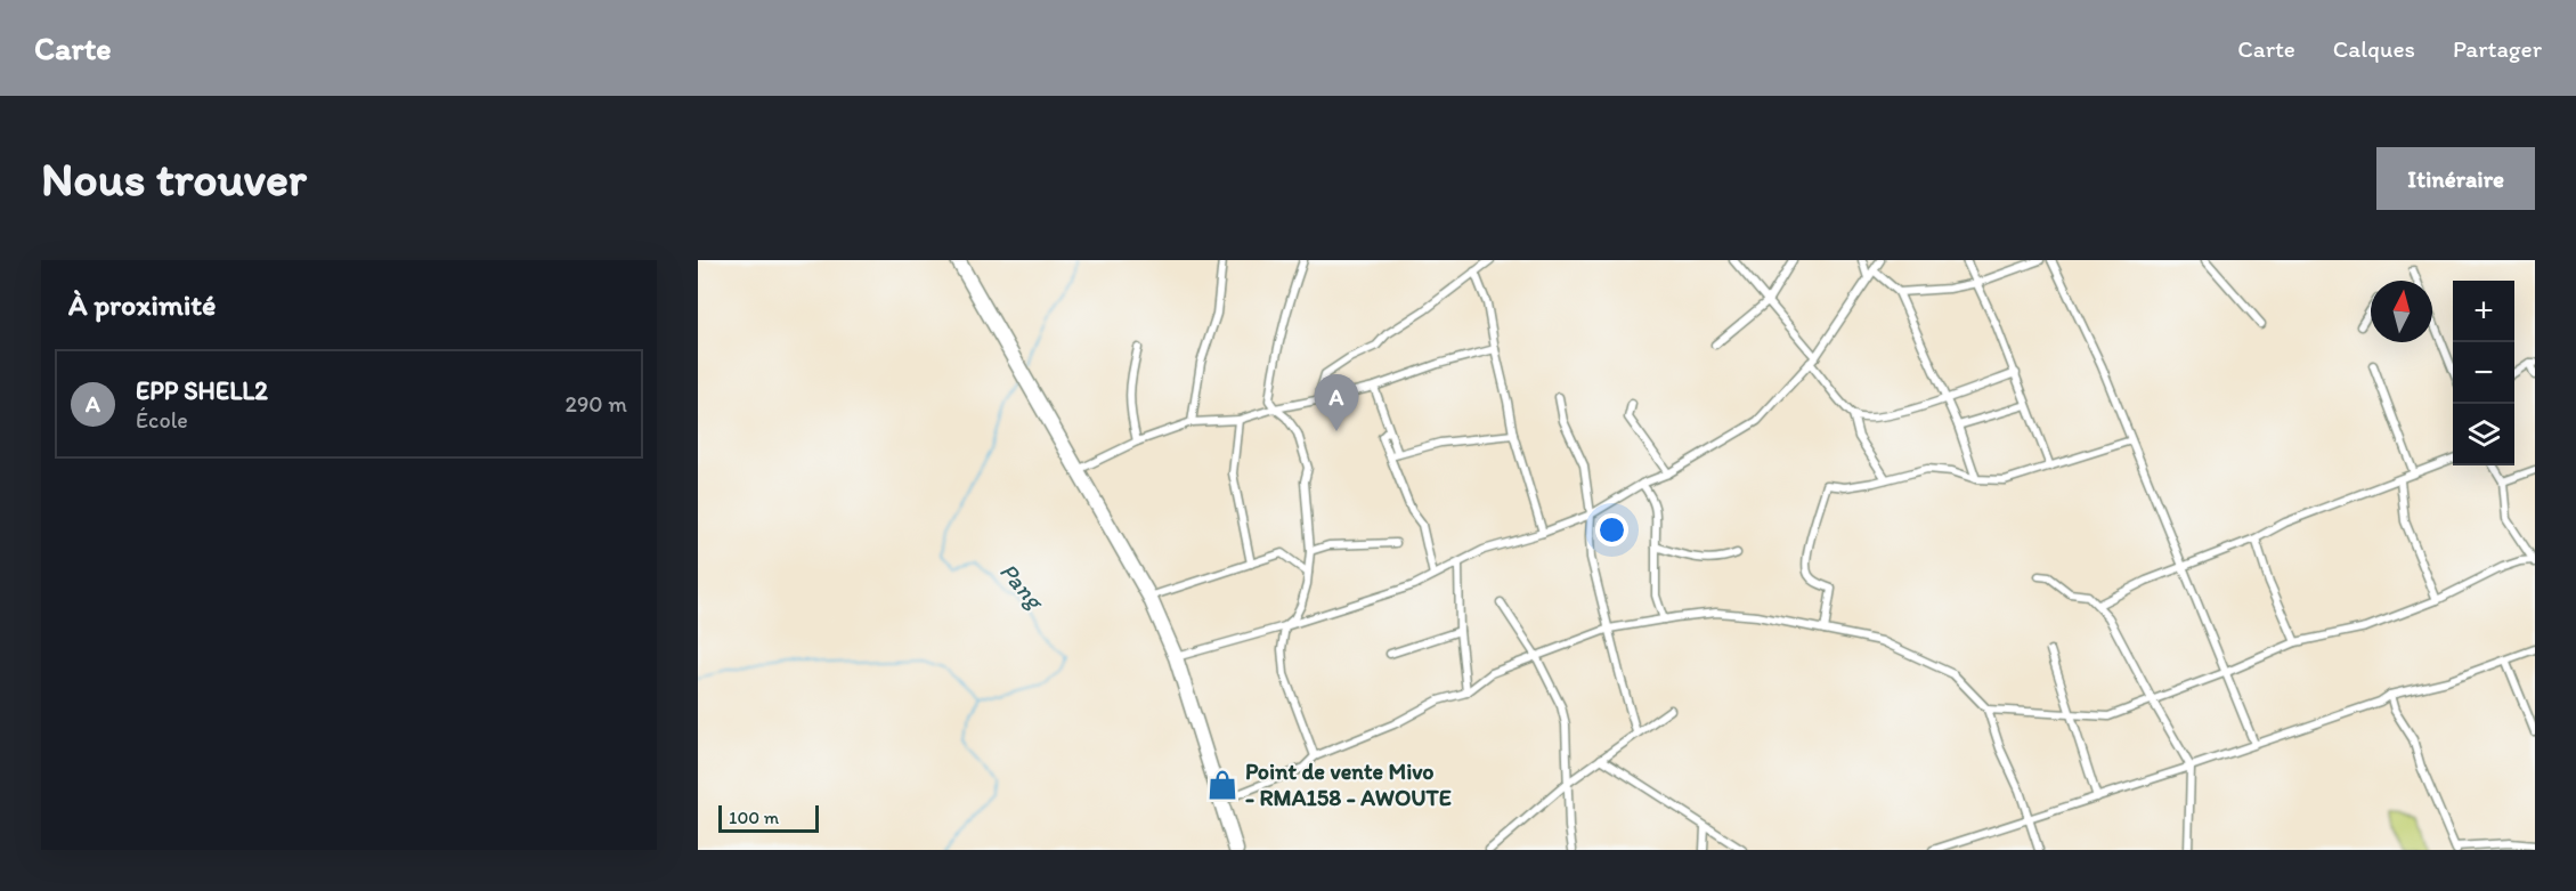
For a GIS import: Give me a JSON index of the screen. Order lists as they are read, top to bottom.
{
  "water": ["Pang"],
  "places": {
    "shop": ["Point de vente Mivo - RMA158 - AWOUTE"]
  },
  "scale_bar": "100 m",
  "north": "top",
  "page": {
    "header": "Carte",
    "nav": ["Carte", "Calques", "Partager"],
    "buttons": "Itinéraire",
    "title": "Nous trouver",
    "heading": "À proximité",
    "map_buttons": ["+", "−"],
    "list": [
      {
        "mark": "A",
        "name": "EPP SHELL2",
        "note": "École",
        "value": "290 m"
      }
    ],
    "pins": "A",
    "scale": "100 m"
  }
}
